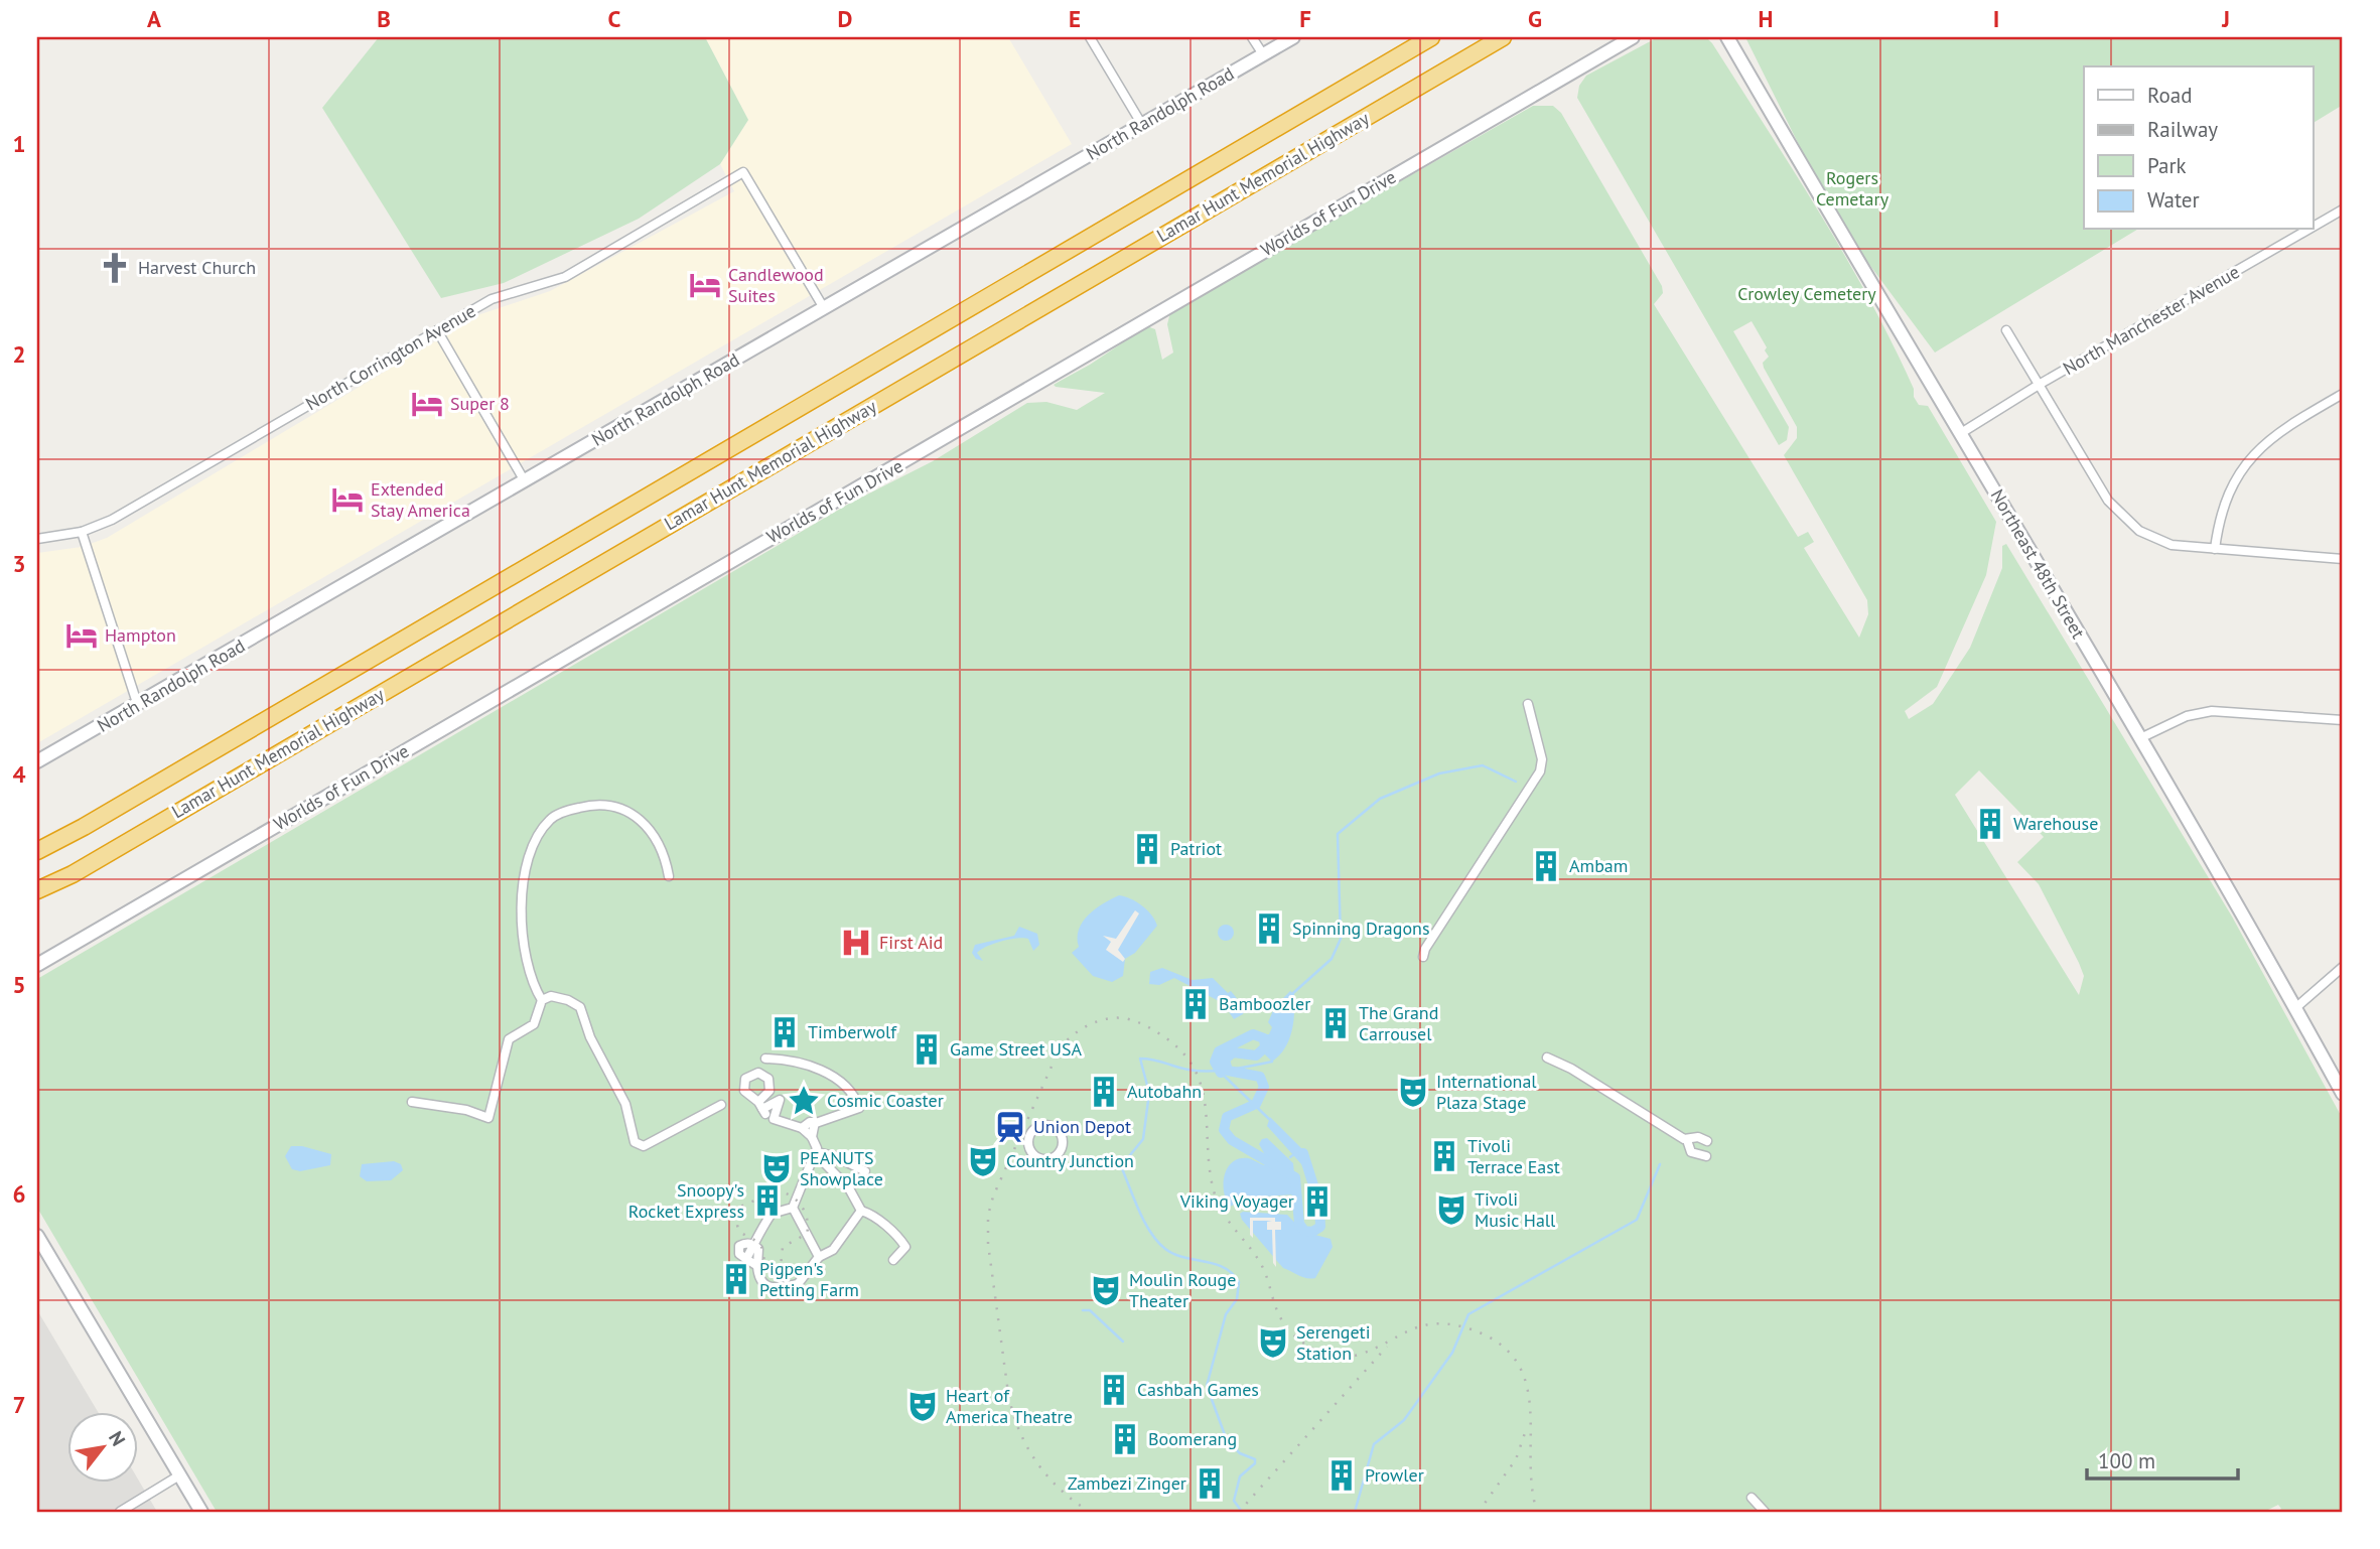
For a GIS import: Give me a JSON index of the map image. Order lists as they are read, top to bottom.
{
  "streets": {
    "highway": ["Lamar Hunt Memorial Highway"],
    "main road": ["North Randolph Road", "Worlds of Fun Drive", "Northeast 48th Street"],
    "street": ["North Manchester Avenue", "North Corrington Avenue"]
  },
  "crossings": [
    ["North Randolph Road", "North Corrington Avenue"],
    ["North Manchester Avenue", "Northeast 48th Street"]
  ],
  "parks": ["Rogers Cemetary", "Crowley Cemetery"],
  "places": {
    "church": ["Harvest Church"],
    "hotel": [
      "Candlewood Suites",
      "Super 8",
      "Extended Stay America",
      "Hampton"
    ],
    "building": [
      "Warehouse",
      "Patriot",
      "Ambam",
      "Spinning Dragons",
      "Bamboozler",
      "The Grand Carrousel",
      "Timberwolf",
      "Game Street USA",
      "Autobahn",
      "Tivoli Terrace East",
      "Snoopy's Rocket Express",
      "Viking Voyager",
      "Pigpen's Petting Farm",
      "Cashbah Games",
      "Boomerang",
      "Prowler",
      "Zambezi Zinger"
    ],
    "hospital": ["First Aid"],
    "theatre": [
      "International Plaza Stage",
      "Country Junction",
      "PEANUTS Showplace",
      "Tivoli Music Hall",
      "Moulin Rouge Theater",
      "Serengeti Station",
      "Heart of America Theatre"
    ],
    "place": ["Cosmic Coaster"],
    "station": ["Union Depot"]
  },
  "legend": [
    "Road",
    "Railway",
    "Park",
    "Water"
  ],
  "scale_bar": "100 m",
  "north": "top right",
  "grid": {
    "columns": [
      "A",
      "B",
      "C",
      "D",
      "E",
      "F",
      "G",
      "H",
      "I",
      "J"
    ],
    "rows": [
      "1",
      "2",
      "3",
      "4",
      "5",
      "6",
      "7"
    ]
  }
}
